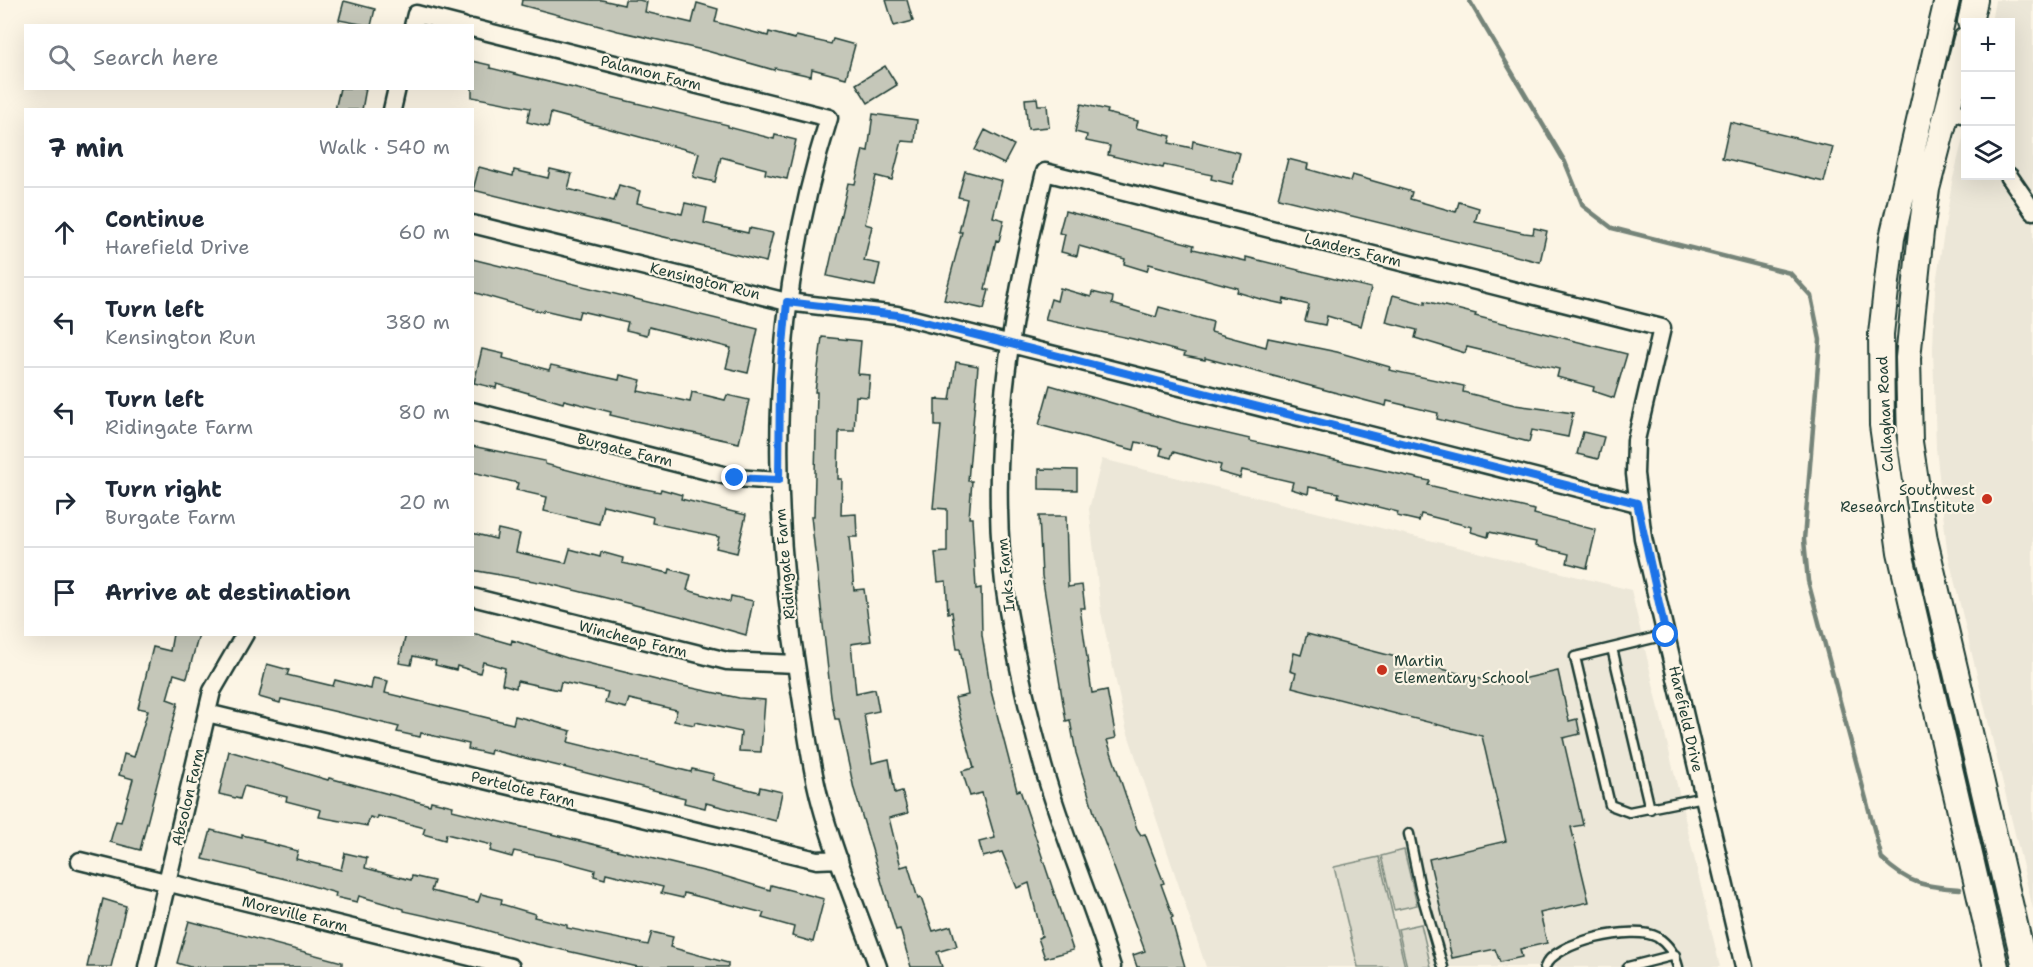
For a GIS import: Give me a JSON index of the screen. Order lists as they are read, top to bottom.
{
  "streets": {
    "main road": ["Callaghan Road"],
    "street": [
      "Palamon Farm",
      "Landers Farm",
      "Kensington Run",
      "Burgate Farm",
      "Ridingate Farm",
      "Inks Farm",
      "Wincheap Farm",
      "Harefield Drive",
      "Pertelote Farm",
      "Absolon Farm",
      "Moreville Farm"
    ]
  },
  "crossings": [
    ["Palamon Farm", "Ridingate Farm"],
    ["Landers Farm", "Inks Farm"],
    ["Landers Farm", "Harefield Drive"],
    ["Kensington Run", "Ridingate Farm"],
    ["Kensington Run", "Inks Farm"],
    ["Kensington Run", "Harefield Drive"],
    ["Burgate Farm", "Ridingate Farm"],
    ["Ridingate Farm", "Wincheap Farm"],
    ["Ridingate Farm", "Pertelote Farm"],
    ["Pertelote Farm", "Absolon Farm"],
    ["Absolon Farm", "Moreville Farm"]
  ],
  "places": ["Southwest Research Institute", "Martin Elementary School"],
  "page": {
    "map_buttons": ["+", "−"],
    "search": "Search here",
    "heading": ["7 min", "Walk · 540 m"],
    "list": [
      ["Continue", "Harefield Drive", "60 m"],
      ["Turn left", "Kensington Run", "380 m"],
      ["Turn left", "Ridingate Farm", "80 m"],
      ["Turn right", "Burgate Farm", "20 m"],
      "Arrive at destination"
    ]
  }
}
